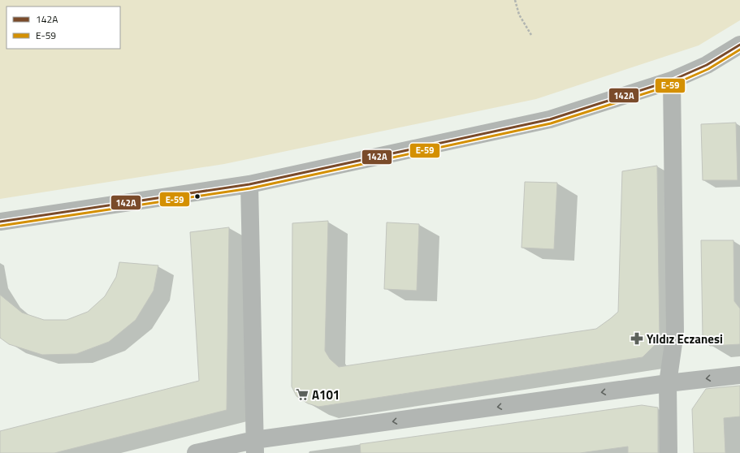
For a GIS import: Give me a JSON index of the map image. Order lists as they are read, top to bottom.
{
  "places": {
    "pharmacy": ["Yıldız Eczanesi"],
    "supermarket": ["A101"]
  },
  "lines": ["transit line 142A", "transit line E-59"],
  "legend": ["142A", "E-59"]
}
